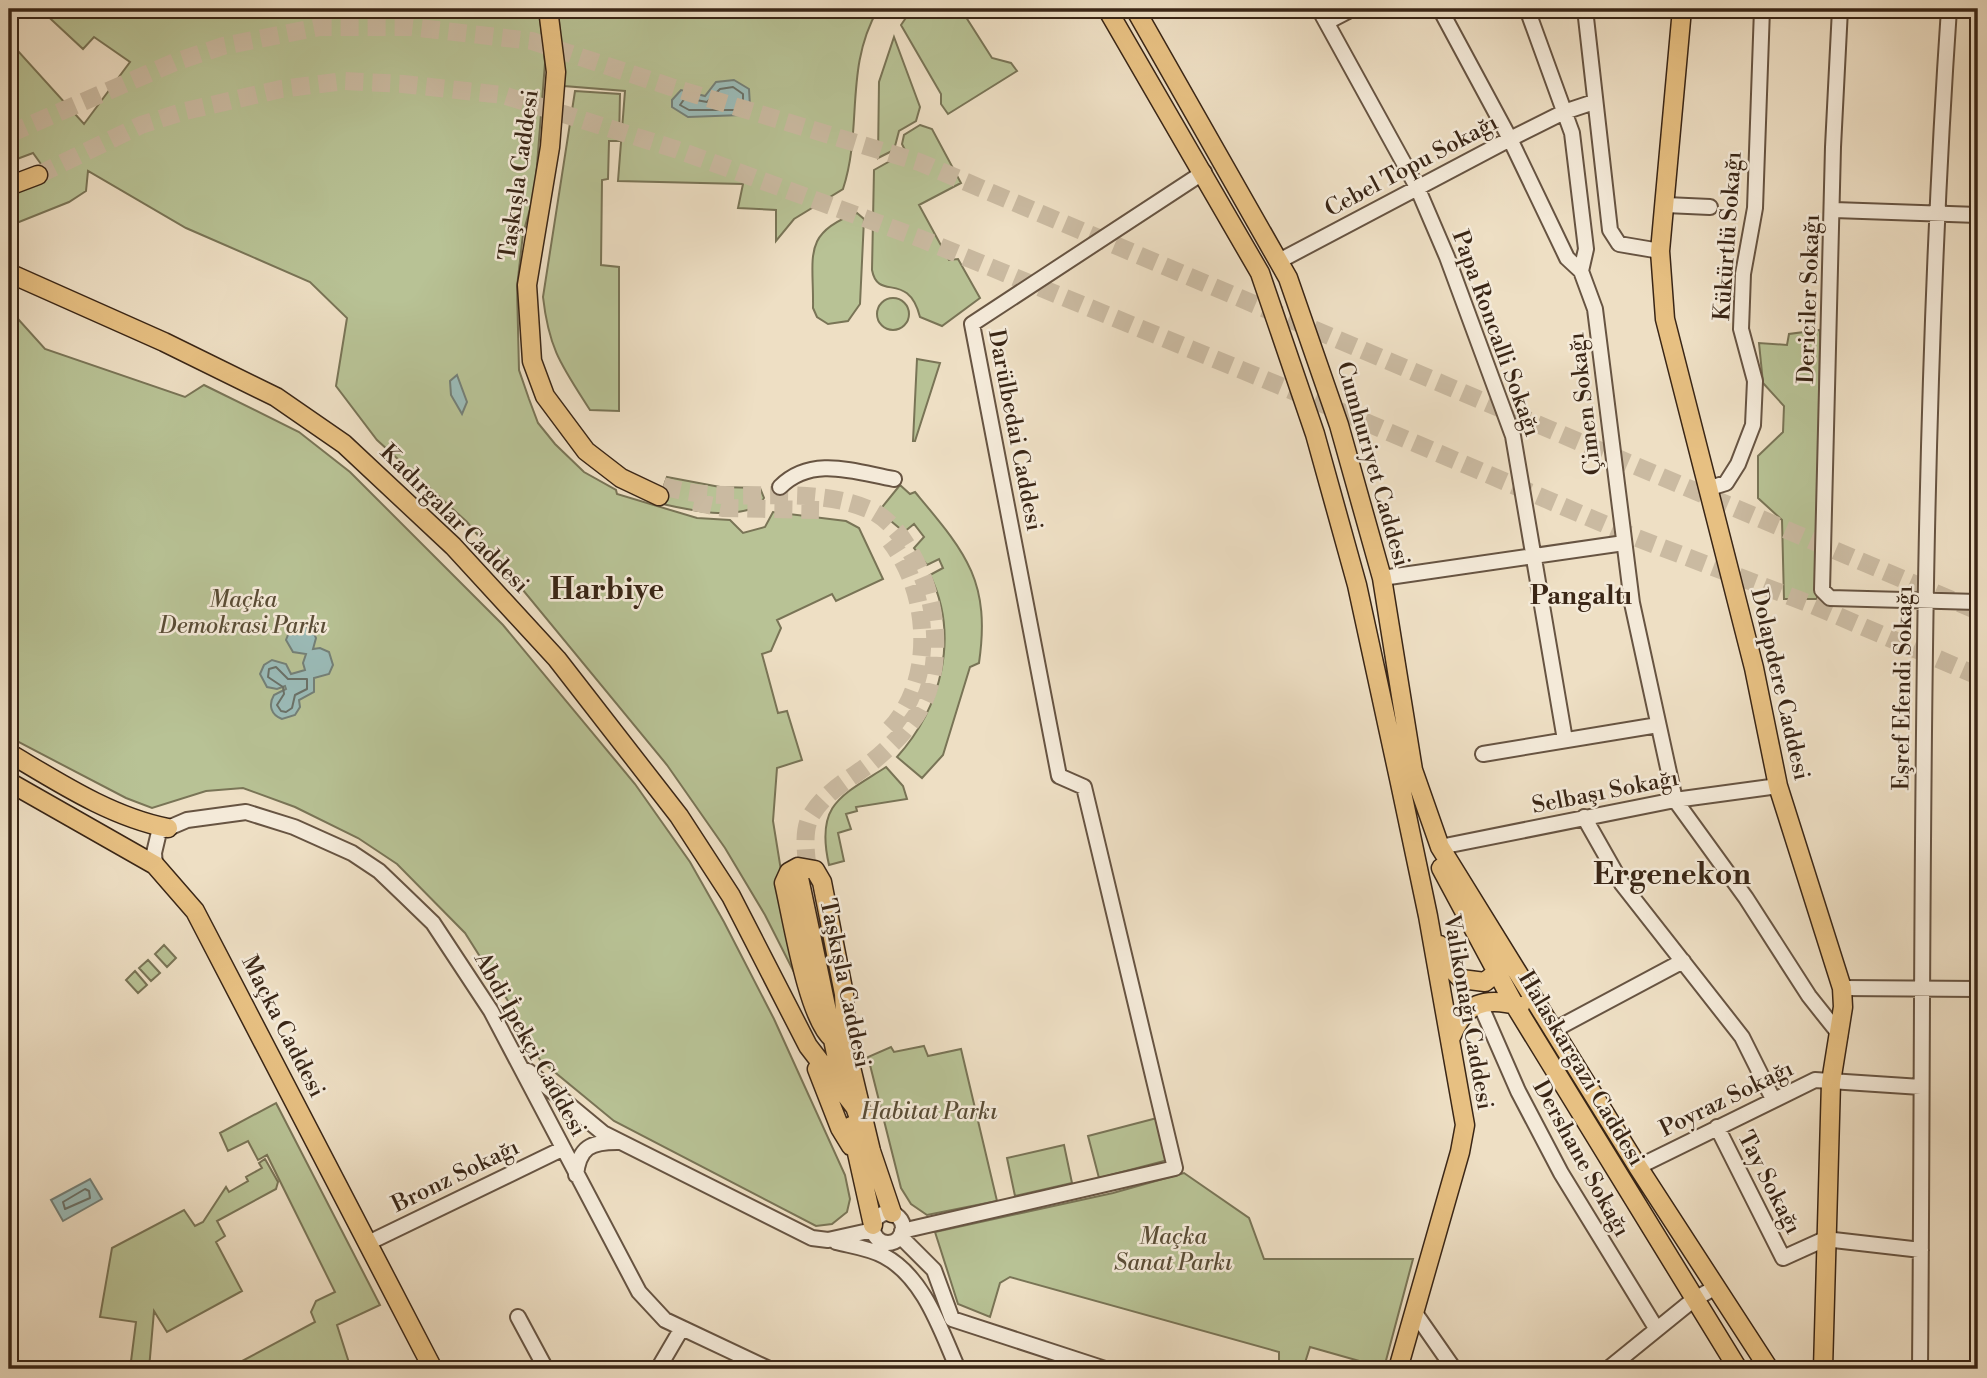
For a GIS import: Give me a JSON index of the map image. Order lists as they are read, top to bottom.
{
  "streets": {
    "main road": [
      "Taşkışla Caddesi",
      "Cumhuriyet Caddesi",
      "Kadırgalar Caddesi",
      "Dolapdere Caddesi",
      "Valikonağı Caddesi",
      "Maçka Caddesi",
      "Halaskargazi Caddesi"
    ],
    "street": [
      "Cebel Topu Sokağı",
      "Kükürtlü Sokağı",
      "Dericiler Sokağı",
      "Papa Roncalli Sokağı",
      "Çimen Sokağı",
      "Darülbedai Caddesi",
      "Eşref Efendi Sokağı",
      "Selbaşı Sokağı",
      "Abdi İpekçi Caddesi",
      "Poyraz Sokağı",
      "Dershane Sokağı",
      "Bronz Sokağı",
      "Tay Sokağı"
    ]
  },
  "crossings": [
    ["Cebel Topu Sokağı", "Papa Roncalli Sokağı"],
    ["Cebel Topu Sokağı", "Çimen Sokağı"],
    ["Cebel Topu Sokağı", "Cumhuriyet Caddesi"],
    ["Taşkışla Caddesi", "Darülbedai Caddesi"],
    ["Taşkışla Caddesi", "Kadırgalar Caddesi"],
    ["Kükürtlü Sokağı", "Dolapdere Caddesi"],
    ["Dericiler Sokağı", "Eşref Efendi Sokağı"],
    ["Çimen Sokağı", "Selbaşı Sokağı"],
    ["Cumhuriyet Caddesi", "Selbaşı Sokağı"],
    ["Cumhuriyet Caddesi", "Halaskargazi Caddesi"],
    ["Dolapdere Caddesi", "Selbaşı Sokağı"],
    ["Dolapdere Caddesi", "Poyraz Sokağı"],
    ["Dolapdere Caddesi", "Tay Sokağı"],
    ["Eşref Efendi Sokağı", "Poyraz Sokağı"],
    ["Valikonağı Caddesi", "Halaskargazi Caddesi"],
    ["Maçka Caddesi", "Abdi İpekçi Caddesi"],
    ["Maçka Caddesi", "Bronz Sokağı"],
    ["Abdi İpekçi Caddesi", "Bronz Sokağı"],
    ["Halaskargazi Caddesi", "Poyraz Sokağı"],
    ["Poyraz Sokağı", "Tay Sokağı"]
  ],
  "districts": ["Harbiye", "Pangaltı", "Ergenekon"],
  "parks": ["Maçka Demokrasi Parkı", "Habitat Parkı", "Maçka Sanat Parkı"]
}
